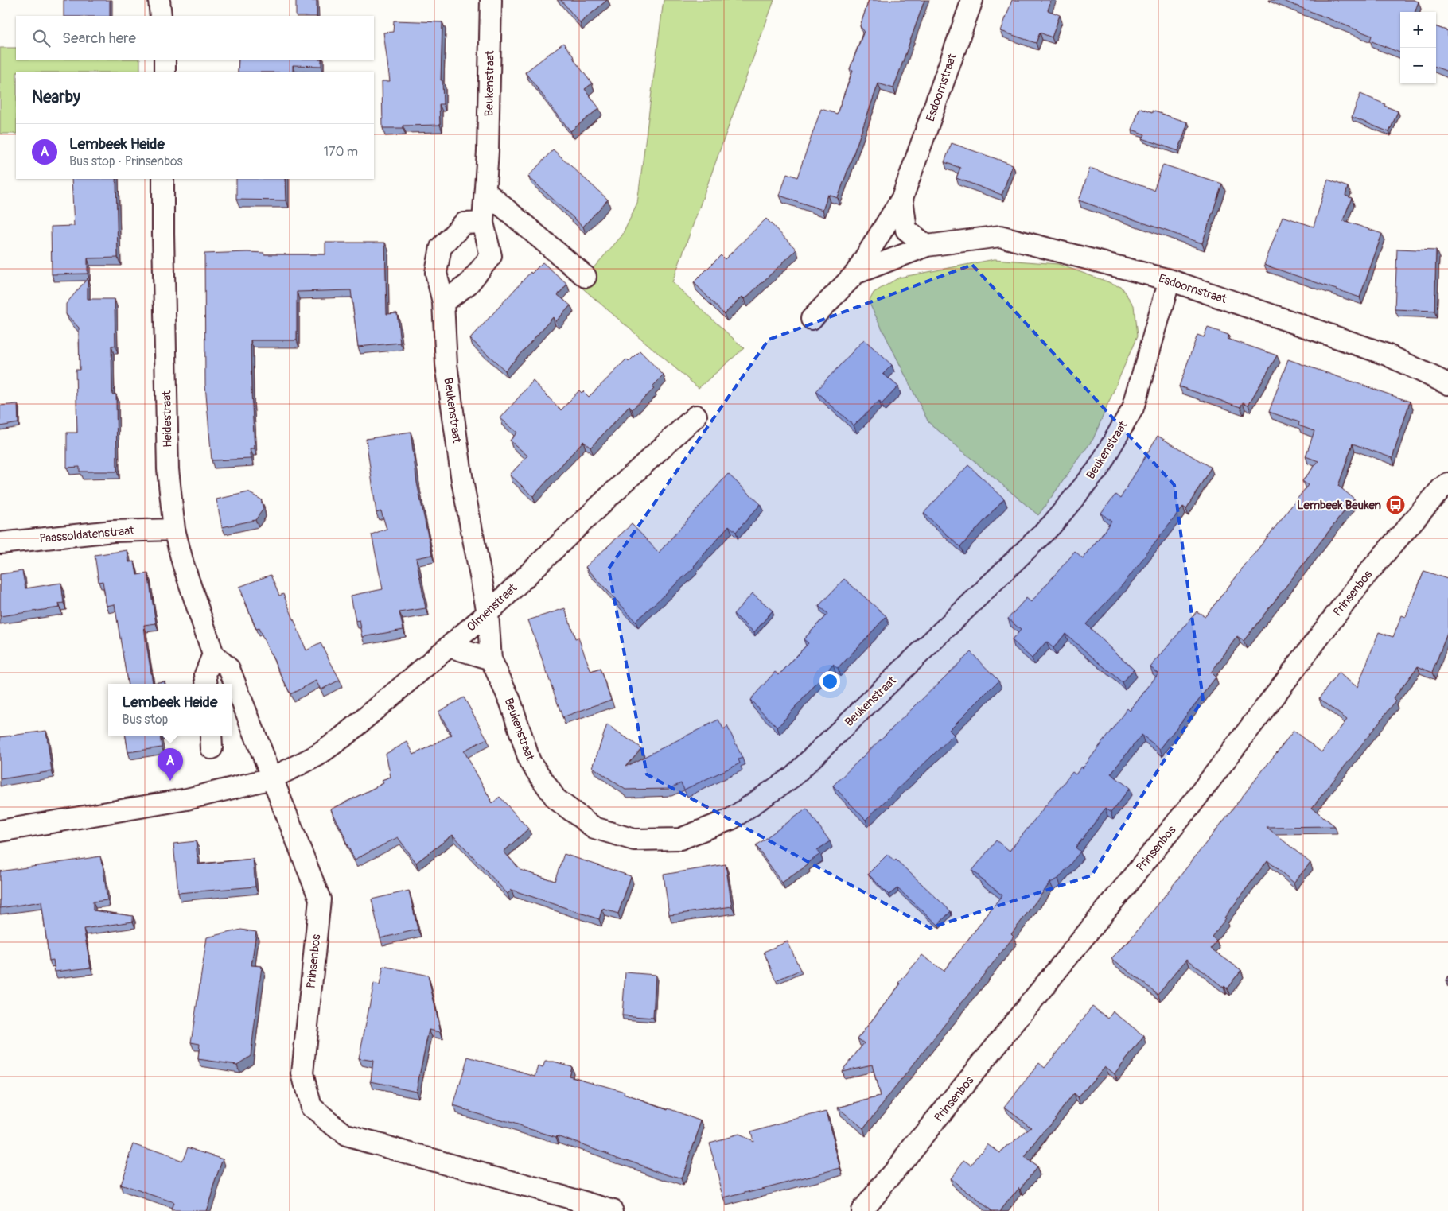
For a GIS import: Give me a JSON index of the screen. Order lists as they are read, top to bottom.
{
  "streets": {
    "street": [
      "Beukenstraat",
      "Esdoornstraat",
      "Heidestraat",
      "Paassoldatenstraat",
      "Prinsenbos",
      "Olmenstraat"
    ]
  },
  "crossings": [
    ["Beukenstraat", "Esdoornstraat"],
    ["Beukenstraat", "Olmenstraat"],
    ["Heidestraat", "Paassoldatenstraat"],
    ["Heidestraat", "Prinsenbos"],
    ["Heidestraat", "Olmenstraat"],
    ["Prinsenbos", "Olmenstraat"]
  ],
  "places": {
    "bus stop": ["Lembeek Beuken"]
  },
  "page": {
    "map_buttons": ["+", "−"],
    "search": "Search here",
    "heading": "Nearby",
    "list": [
      {
        "mark": "A",
        "name": "Lembeek Heide",
        "note": "Bus stop · Prinsenbos",
        "value": "170 m"
      }
    ],
    "popup": ["Lembeek Heide", "Bus stop"],
    "pins": "A"
  }
}
